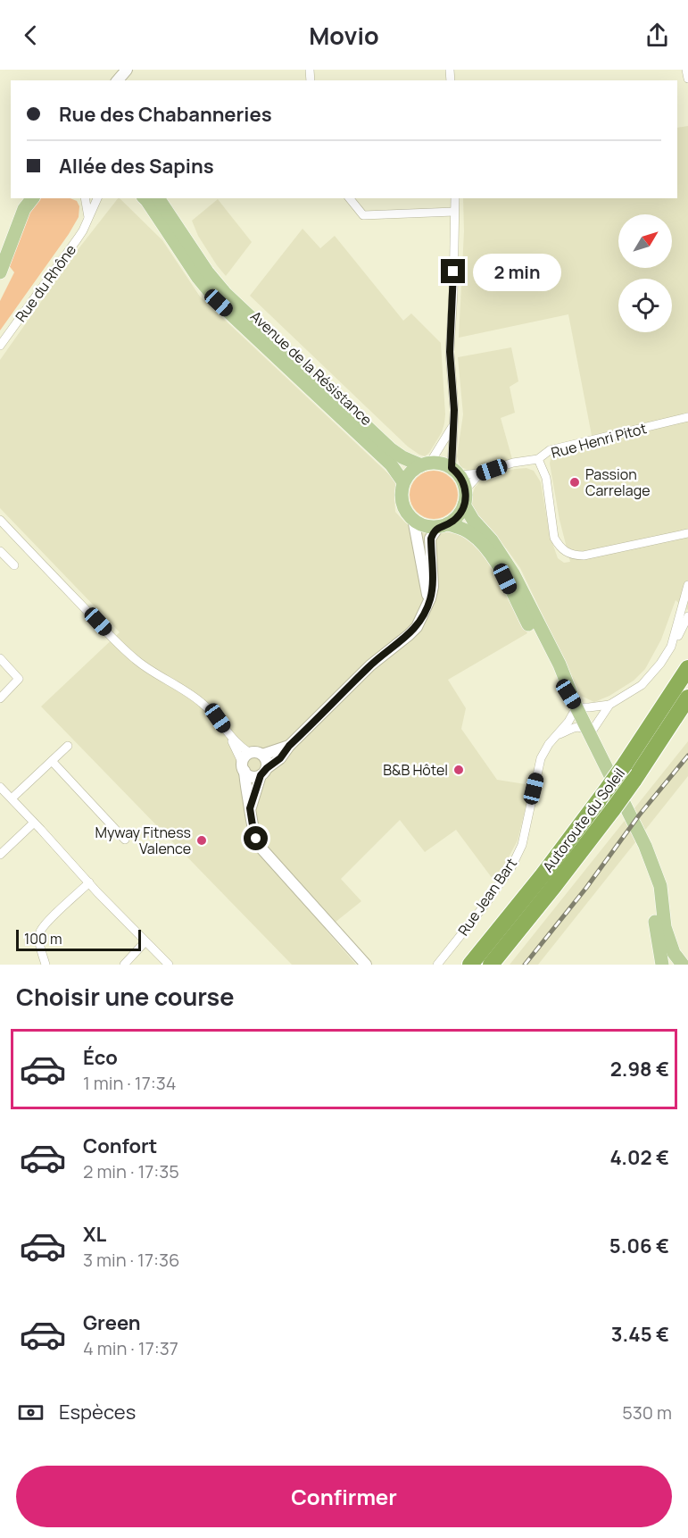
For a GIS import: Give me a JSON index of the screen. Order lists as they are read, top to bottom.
{
  "streets": {
    "highway": ["Autoroute du Soleil"],
    "main road": ["Avenue de la Résistance"],
    "street": ["Rue du Rhône", "Rue Henri Pitot", "Rue Jean Bart"]
  },
  "crossings": [
    ["Avenue de la Résistance", "Rue Henri Pitot"]
  ],
  "places": ["Passion Carrelage", "B&B Hôtel", "Myway Fitness Valence"],
  "scale_bar": "100 m",
  "north": "top right",
  "page": {
    "header": "Movio",
    "banner": ["Rue des Chabanneries", "Allée des Sapins"],
    "bubble": "2 min",
    "scale": "100 m",
    "heading": "Choisir une course",
    "list": [
      {
        "name": "Éco",
        "note": "1 min · 17:34",
        "value": "2.98 €"
      },
      {
        "name": "Confort",
        "note": "2 min · 17:35",
        "value": "4.02 €"
      },
      {
        "name": "XL",
        "note": "3 min · 17:36",
        "value": "5.06 €"
      },
      {
        "name": "Green",
        "note": "4 min · 17:37",
        "value": "3.45 €"
      }
    ],
    "pay": ["Espèces", "530 m"],
    "buttons": "Confirmer"
  }
}
